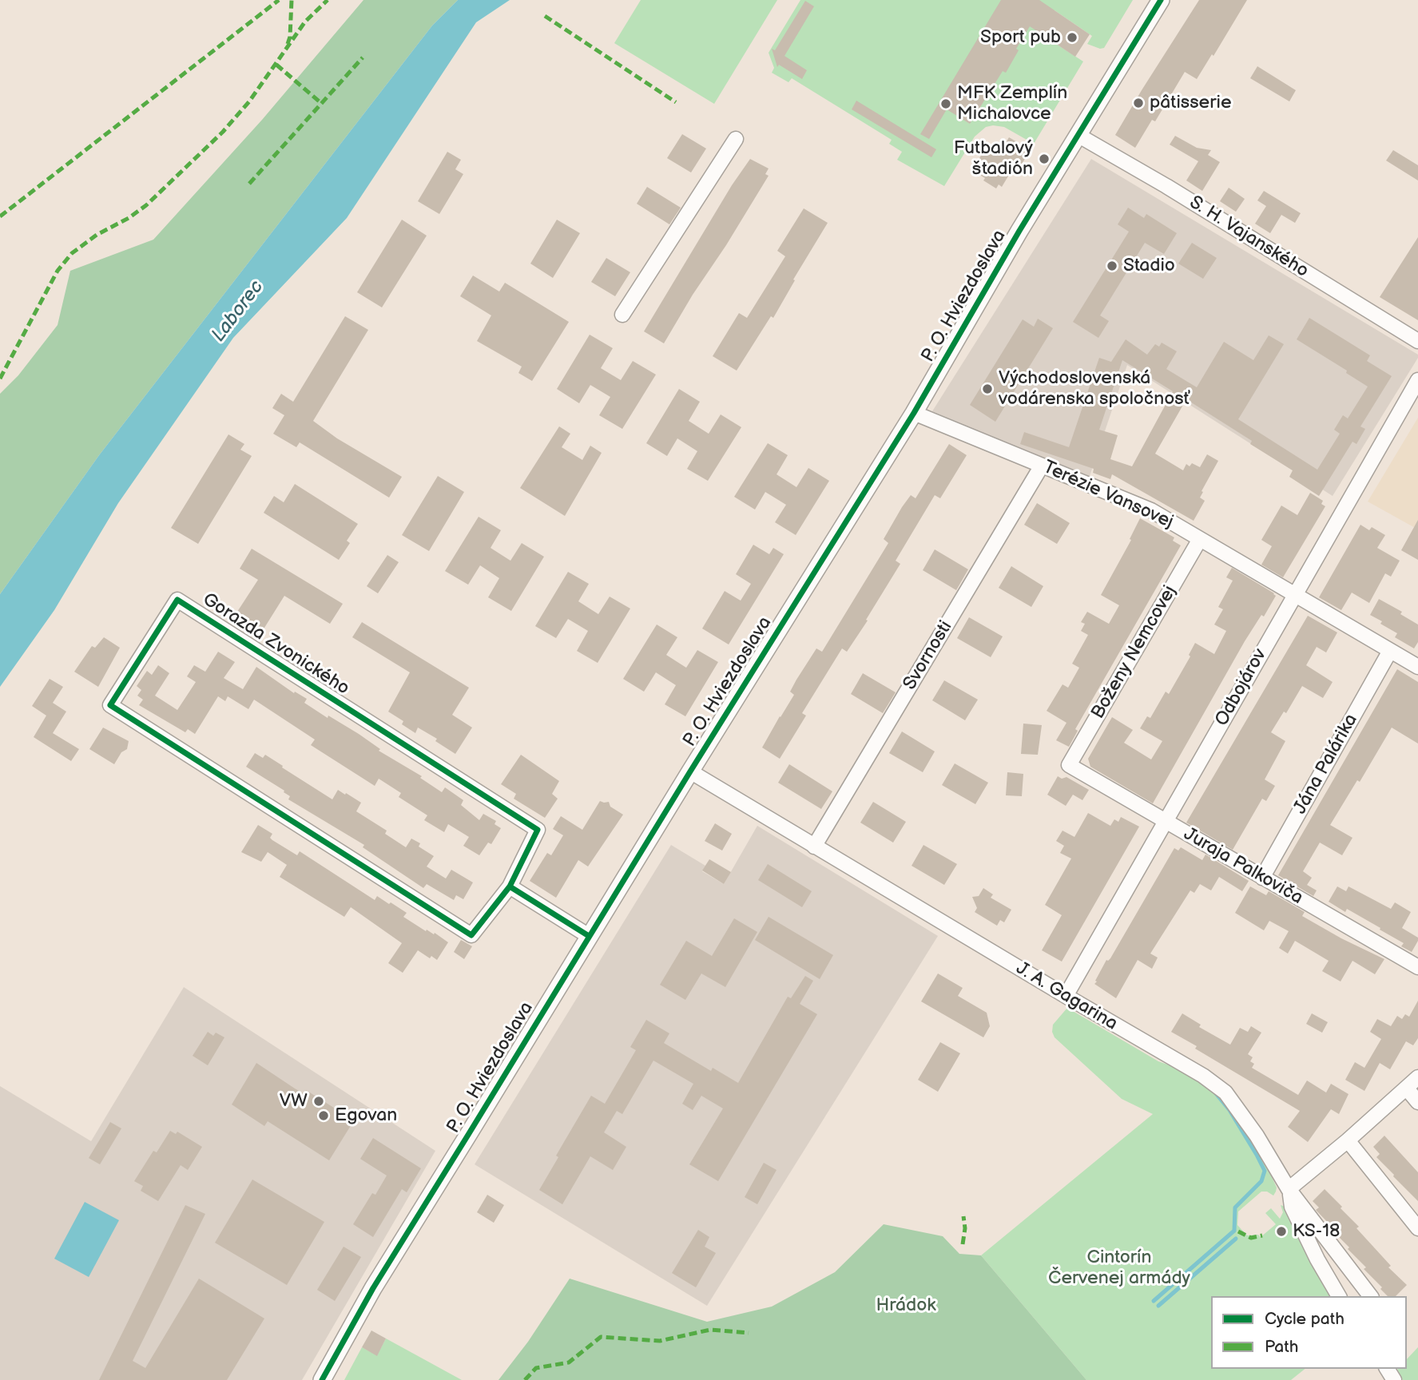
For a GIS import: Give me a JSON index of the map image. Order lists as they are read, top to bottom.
{
  "streets": {
    "street": [
      "S. H. Vajanského",
      "P. O. Hviezdoslava",
      "Terézie Vansovej",
      "Gorazda Zvonického",
      "Boženy Nemcovej",
      "Svornosti",
      "Odbojárov",
      "Jána Palárika",
      "Juraja Palkoviča",
      "J. A. Gagarina"
    ]
  },
  "crossings": [
    ["S. H. Vajanského", "P. O. Hviezdoslava"],
    ["P. O. Hviezdoslava", "Terézie Vansovej"],
    ["P. O. Hviezdoslava", "J. A. Gagarina"],
    ["Terézie Vansovej", "Boženy Nemcovej"],
    ["Terézie Vansovej", "Svornosti"],
    ["Terézie Vansovej", "Odbojárov"],
    ["Terézie Vansovej", "Jána Palárika"],
    ["Boženy Nemcovej", "Juraja Palkoviča"],
    ["Svornosti", "J. A. Gagarina"],
    ["Odbojárov", "Juraja Palkoviča"],
    ["Odbojárov", "J. A. Gagarina"],
    ["Jána Palárika", "Juraja Palkoviča"]
  ],
  "water": ["Laborec"],
  "parks": ["Cintorín Červenej armády", "Hrádok"],
  "places": [
    "Sport pub",
    "pâtisserie",
    "MFK Zemplín Michalovce",
    "Futbalový štadión",
    "Stadio",
    "Východoslovenská vodárenska spoločnosť",
    "VW",
    "Egovan",
    "KS-18"
  ],
  "legend": ["Cycle path", "Path"]
}
